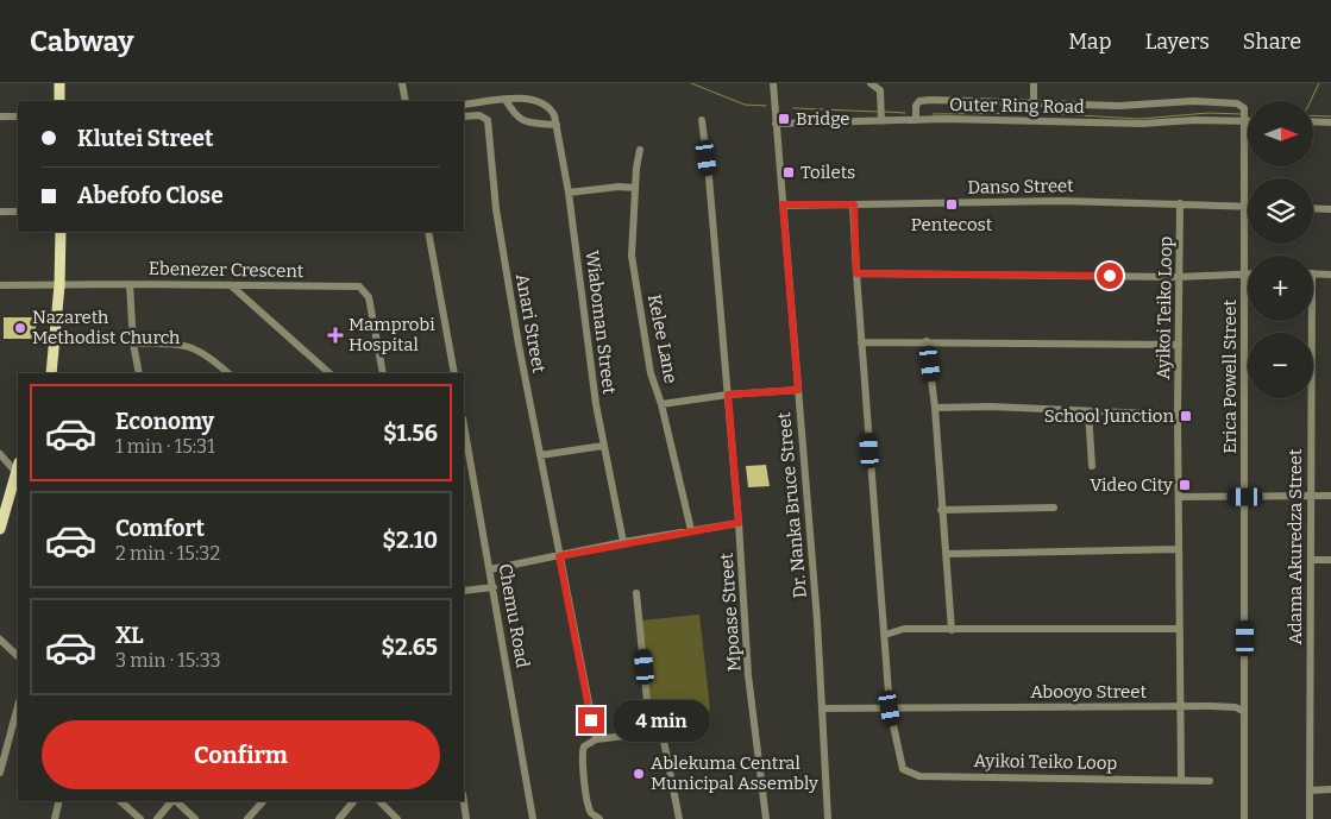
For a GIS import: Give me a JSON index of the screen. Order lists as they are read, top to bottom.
{
  "streets": {
    "street": [
      "Outer Ring Road",
      "Danso Street",
      "Ebenezer Crescent",
      "Ayikoi Teiko Loop",
      "Wiaboman Street",
      "Anari Street",
      "Kelee Lane",
      "Erica Powell Street",
      "Dr. Nanka Bruce Street",
      "Adama Akuredza Street",
      "Mpoase Street",
      "Chemu Road",
      "Abooyo Street"
    ]
  },
  "crossings": [
    ["Outer Ring Road", "Erica Powell Street"],
    ["Outer Ring Road", "Dr. Nanka Bruce Street"],
    ["Danso Street", "Ayikoi Teiko Loop"],
    ["Danso Street", "Erica Powell Street"],
    ["Danso Street", "Dr. Nanka Bruce Street"],
    ["Ayikoi Teiko Loop", "Abooyo Street"],
    ["Erica Powell Street", "Abooyo Street"],
    ["Dr. Nanka Bruce Street", "Abooyo Street"]
  ],
  "places": {
    "transit": [
      "Bridge",
      "Toilets",
      "Pentecost",
      "School Junction",
      "Video City"
    ],
    "other": ["Nazareth Methodist Church", "Ablekuma Central Municipal Assembly"],
    "health": ["Mamprobi Hospital"]
  },
  "north": "right",
  "page": {
    "header": "Cabway",
    "nav": ["Map", "Layers", "Share"],
    "map_buttons": ["+", "−"],
    "banner": ["Klutei Street", "Abefofo Close"],
    "list": [
      {
        "name": "Economy",
        "note": "1 min · 15:31",
        "value": "$1.56"
      },
      {
        "name": "Comfort",
        "note": "2 min · 15:32",
        "value": "$2.10"
      },
      {
        "name": "XL",
        "note": "3 min · 15:33",
        "value": "$2.65"
      }
    ],
    "bubble": "4 min",
    "buttons": "Confirm"
  }
}
